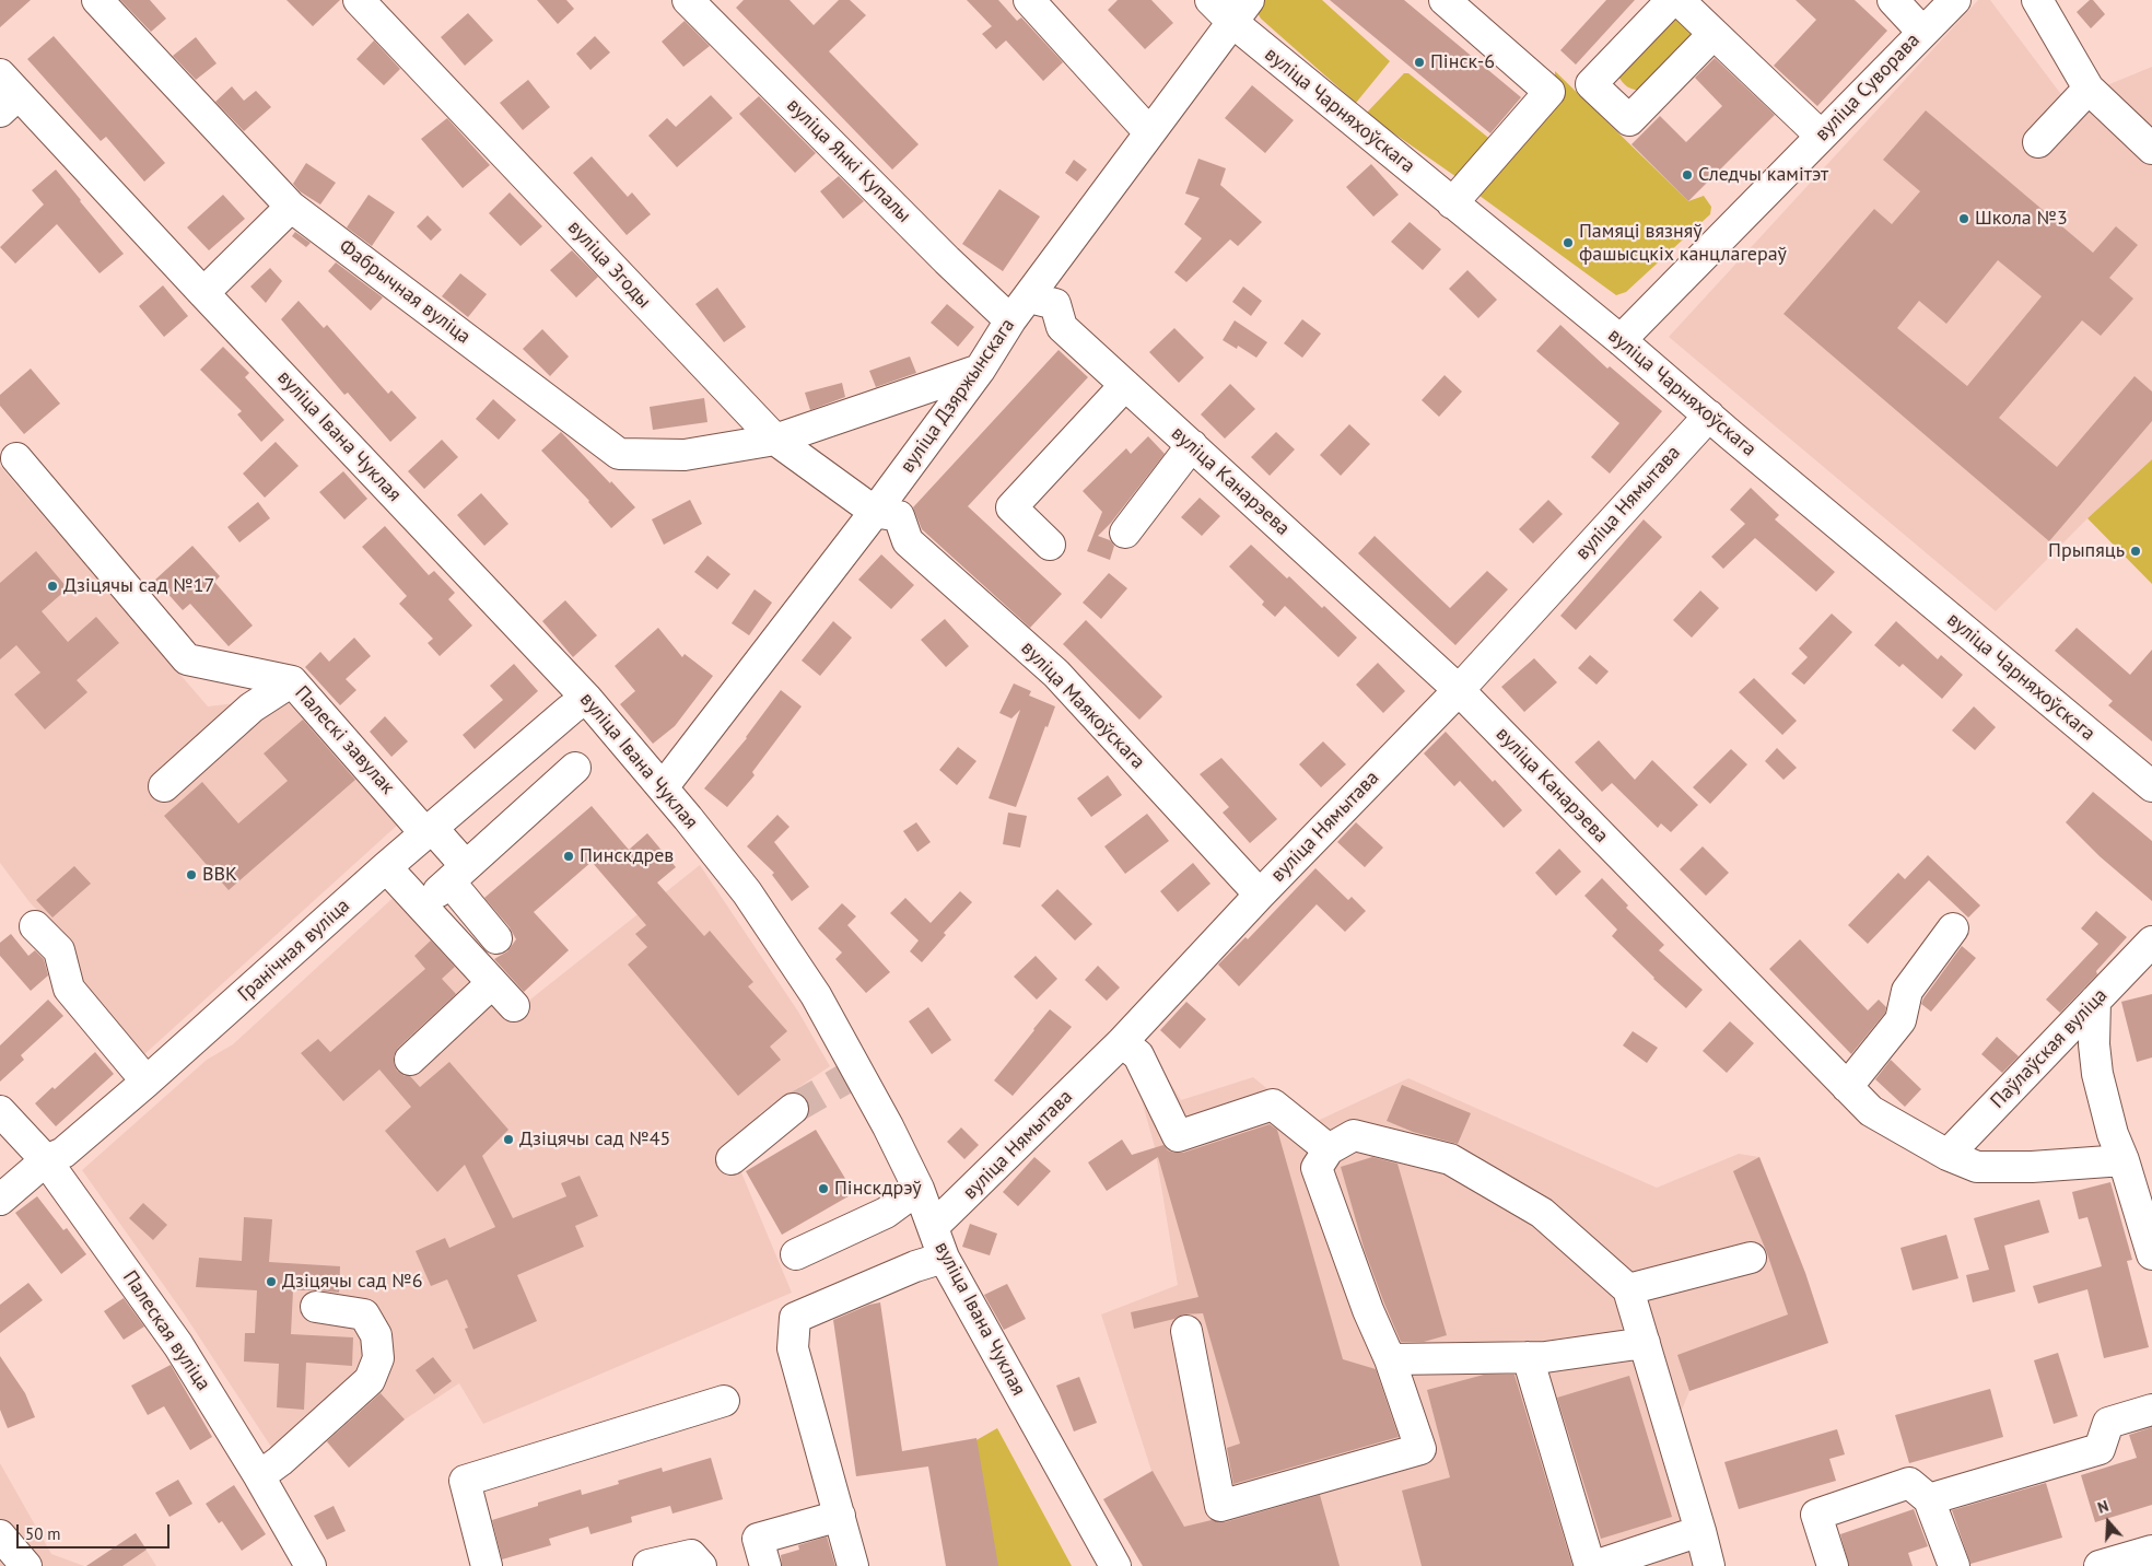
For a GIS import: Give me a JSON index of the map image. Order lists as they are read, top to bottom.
{
  "streets": {
    "street": [
      "вуліца Суворава",
      "вуліца Чарняхоўскага",
      "вуліца Янкі Купалы",
      "вуліца Згоды",
      "Фабрычная вуліца",
      "вуліца Дзяржынскага",
      "вуліца Івана Чуклая",
      "вуліца Канарэева",
      "вуліца Нямытава",
      "вуліца Маякоўскага",
      "Палескі завулак",
      "Гранічная вуліца",
      "Паўлаўская вуліца",
      "Палеская вуліца"
    ]
  },
  "crossings": [
    ["вуліца Суворава", "вуліца Чарняхоўскага"],
    ["вуліца Чарняхоўскага", "вуліца Дзяржынскага"],
    ["вуліца Чарняхоўскага", "вуліца Нямытава"],
    ["вуліца Янкі Купалы", "вуліца Дзяржынскага"],
    ["вуліца Згоды", "Фабрычная вуліца"],
    ["вуліца Згоды", "вуліца Дзяржынскага"],
    ["вуліца Згоды", "вуліца Маякоўскага"],
    ["Фабрычная вуліца", "вуліца Дзяржынскага"],
    ["вуліца Дзяржынскага", "вуліца Івана Чуклая"],
    ["вуліца Дзяржынскага", "вуліца Канарэева"],
    ["вуліца Дзяржынскага", "вуліца Маякоўскага"],
    ["вуліца Івана Чуклая", "вуліца Нямытава"],
    ["вуліца Івана Чуклая", "Гранічная вуліца"],
    ["вуліца Канарэева", "вуліца Нямытава"],
    ["вуліца Канарэева", "Паўлаўская вуліца"],
    ["вуліца Нямытава", "вуліца Маякоўскага"],
    ["Палескі завулак", "Гранічная вуліца"],
    ["Гранічная вуліца", "Палеская вуліца"]
  ],
  "places": [
    "Пінск-6",
    "Следчы камітэт",
    "Школа №3",
    "Памяці вязняў фашысцкіх канцлагераў",
    "Прыпяць",
    "Дзіцячы сад №17",
    "Пинскдрев",
    "ВВК",
    "Дзіцячы сад №45",
    "Пінскдрэў",
    "Дзіцячы сад №6"
  ],
  "scale_bar": "50 m",
  "north": "top"
}
